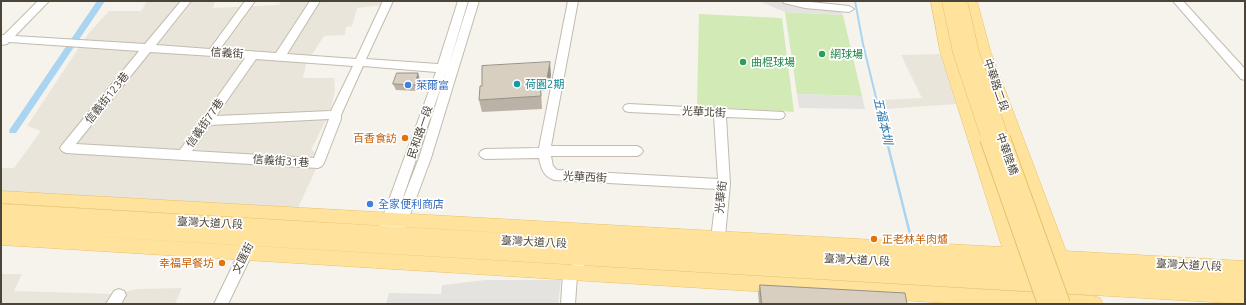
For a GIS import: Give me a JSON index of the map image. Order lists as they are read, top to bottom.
{
  "streets": {
    "main road": ["中華路二段", "中華陸橋", "臺灣大道八段"],
    "street": [
      "信義街",
      "信義街123巷",
      "光華北街",
      "信義街77巷",
      "民和路一段",
      "信義街31巷",
      "光華西街",
      "光華街",
      "文匯街"
    ]
  },
  "crossings": [
    ["信義街", "信義街123巷"],
    ["信義街", "信義街77巷"],
    ["信義街", "民和路一段"],
    ["信義街", "信義街31巷"],
    ["中華路二段", "中華陸橋"],
    ["中華路二段", "臺灣大道八段"],
    ["信義街123巷", "信義街77巷"],
    ["光華北街", "光華街"],
    ["信義街77巷", "信義街31巷"],
    ["民和路一段", "臺灣大道八段"],
    ["中華陸橋", "臺灣大道八段"],
    ["光華西街", "光華街"],
    ["光華街", "臺灣大道八段"],
    ["臺灣大道八段", "文匯街"]
  ],
  "water": ["五福本圳"],
  "places": [
    "網球場",
    "曲棍球場",
    "荷園2期",
    "萊爾富",
    "百香食訪",
    "全家便利商店",
    "正老林羊肉爐",
    "幸福早餐坊"
  ]
}
